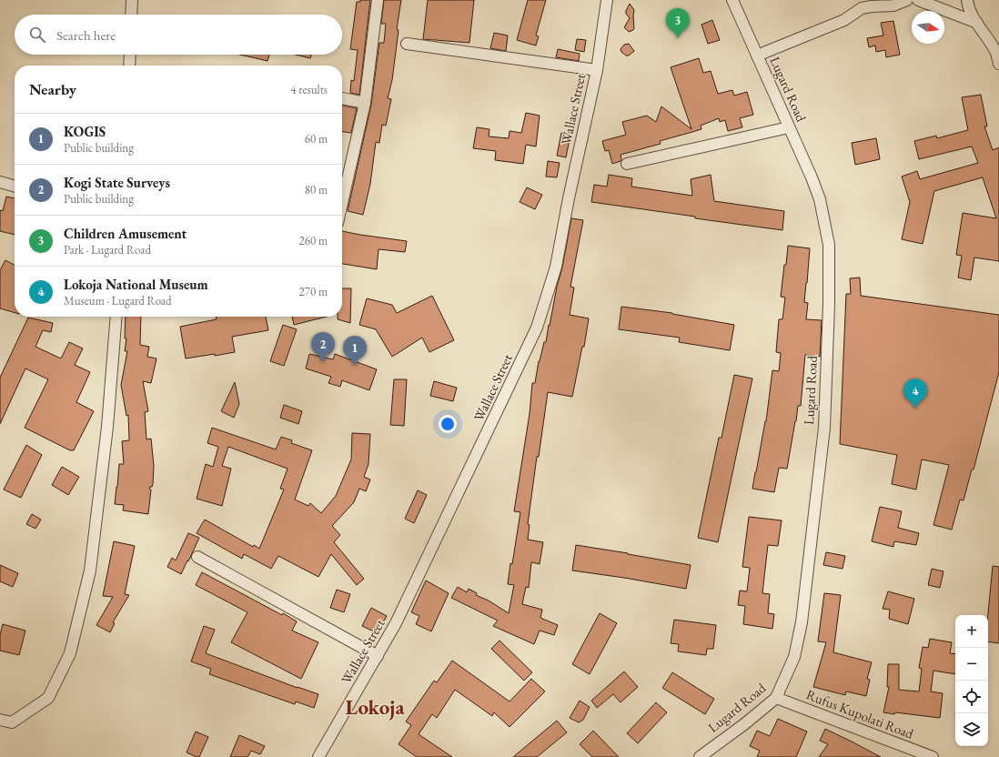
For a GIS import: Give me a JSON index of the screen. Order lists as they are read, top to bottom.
{
  "streets": {
    "street": ["Lugard Road", "Wallace Street", "Rufus Kupolati Road"]
  },
  "crossings": [
    ["Lugard Road", "Rufus Kupolati Road"]
  ],
  "districts": ["Lokoja"],
  "north": "right",
  "page": {
    "pins": [
      "3",
      "2",
      "1",
      "4"
    ],
    "search": "Search here",
    "heading": ["Nearby", "4 results"],
    "list": [
      {
        "mark": "1",
        "name": "KOGIS",
        "note": "Public building",
        "value": "60 m"
      },
      {
        "mark": "2",
        "name": "Kogi State Surveys",
        "note": "Public building",
        "value": "80 m"
      },
      {
        "mark": "3",
        "name": "Children Amusement",
        "note": "Park · Lugard Road",
        "value": "260 m"
      },
      {
        "mark": "4",
        "name": "Lokoja National Museum",
        "note": "Museum · Lugard Road",
        "value": "270 m"
      }
    ],
    "map_buttons": ["+", "−"]
  }
}
